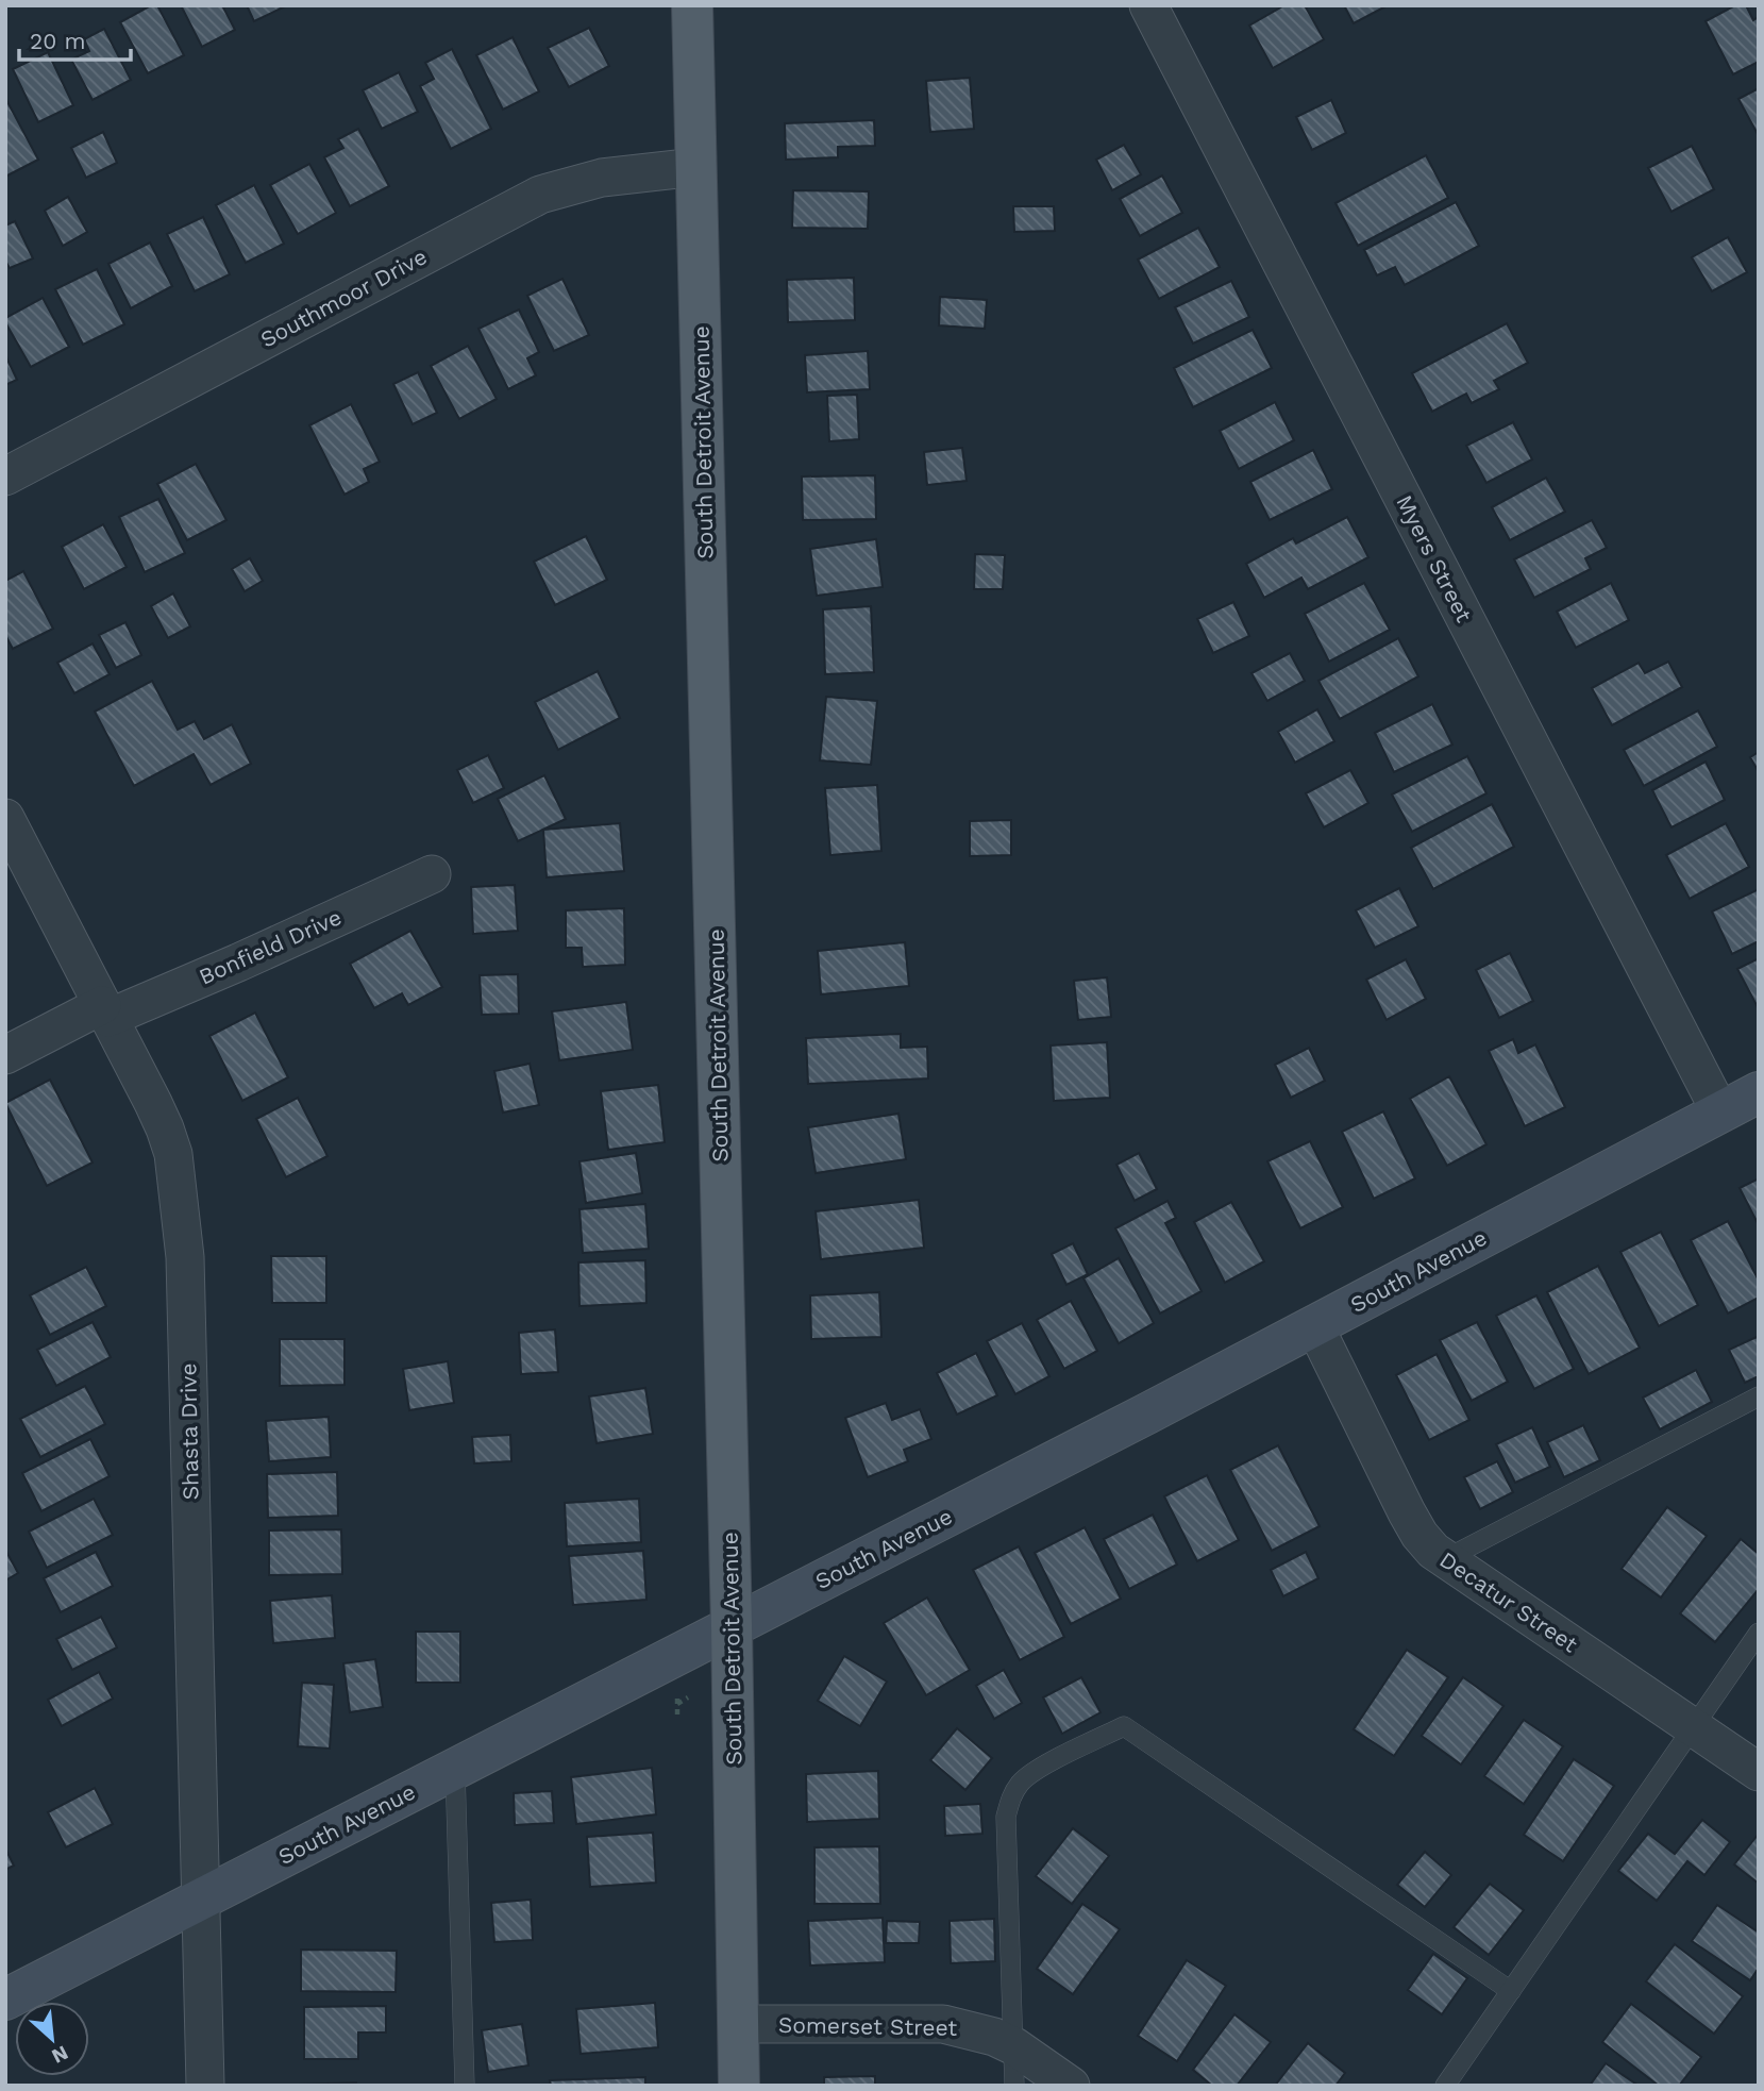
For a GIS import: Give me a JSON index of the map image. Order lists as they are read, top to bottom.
{
  "streets": {
    "main road": ["South Detroit Avenue"],
    "street": [
      "Southmoor Drive",
      "Myers Street",
      "Bonfield Drive",
      "South Avenue",
      "Shasta Drive",
      "Decatur Street",
      "Somerset Street"
    ]
  },
  "crossings": [
    ["Southmoor Drive", "South Detroit Avenue"],
    ["South Detroit Avenue", "South Avenue"],
    ["South Detroit Avenue", "Somerset Street"],
    ["Myers Street", "South Avenue"],
    ["Bonfield Drive", "Shasta Drive"],
    ["South Avenue", "Shasta Drive"],
    ["South Avenue", "Decatur Street"]
  ],
  "scale_bar": "20 m",
  "north": "bottom right"
}
